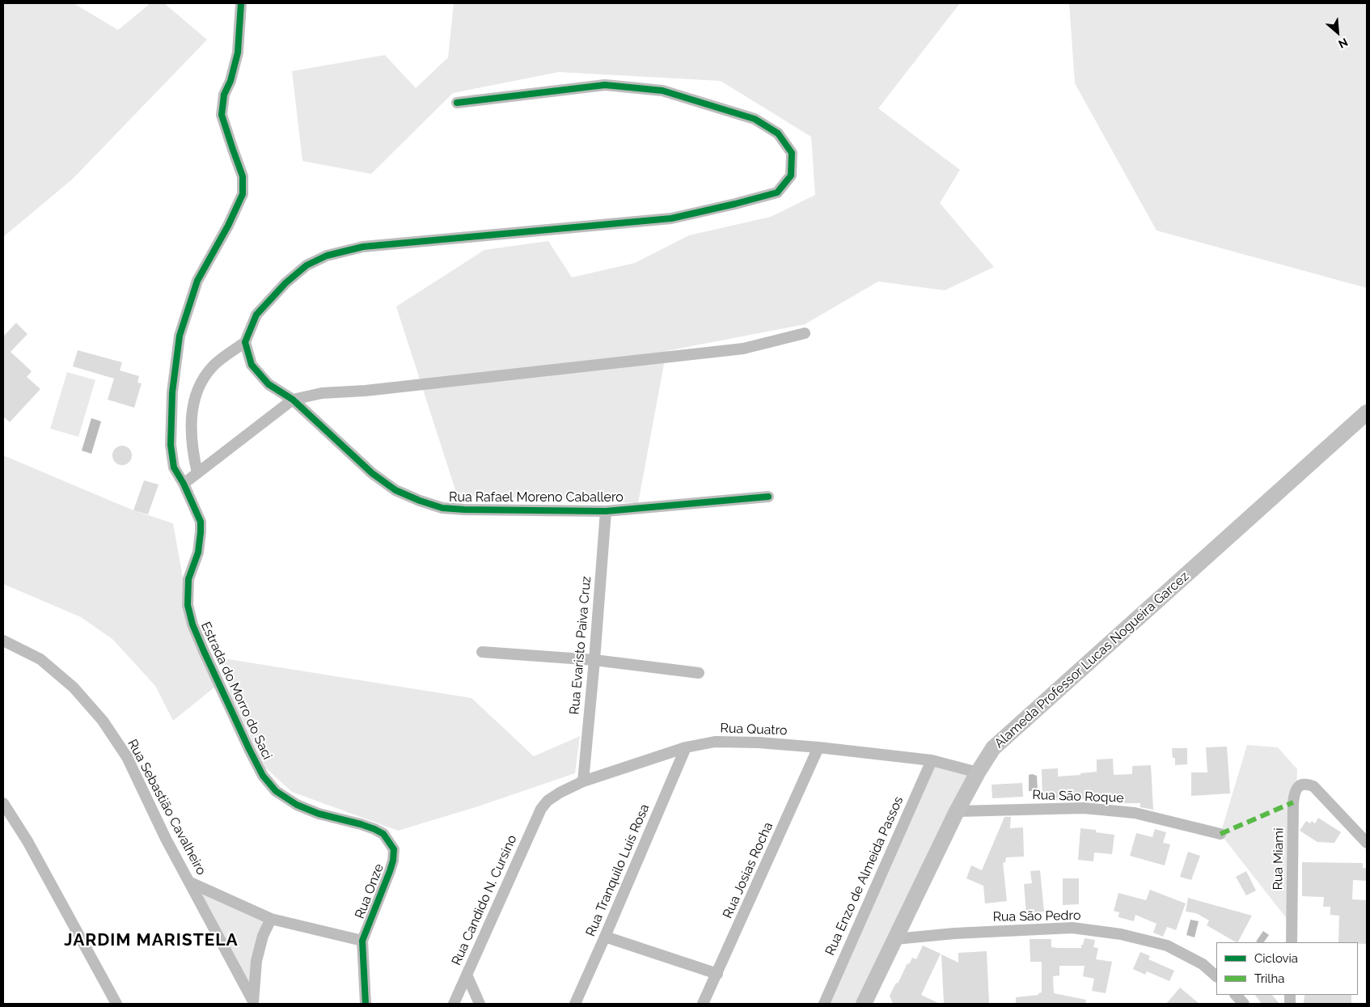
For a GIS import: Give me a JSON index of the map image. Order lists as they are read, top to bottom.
{
  "streets": {
    "main road": ["Alameda Professor Lucas Nogueira Garcez"],
    "street": [
      "Rua Rafael Moreno Caballero",
      "Rua Evaristo Paiva Cruz",
      "Estrada do Morro do Saci",
      "Rua Quatro",
      "Rua São Roque",
      "Rua Sebastião Cavalheiro",
      "Rua Miami",
      "Rua Tranquilo Luís Rosa",
      "Rua Josias Rocha",
      "Rua Enzo de Almeida Passos",
      "Rua Onze",
      "Rua Candido N. Cursino",
      "Rua São Pedro"
    ]
  },
  "crossings": [
    ["Rua Rafael Moreno Caballero", "Rua Evaristo Paiva Cruz"],
    ["Rua Evaristo Paiva Cruz", "Rua Quatro"],
    ["Alameda Professor Lucas Nogueira Garcez", "Rua Quatro"],
    ["Alameda Professor Lucas Nogueira Garcez", "Rua São Roque"],
    ["Alameda Professor Lucas Nogueira Garcez", "Rua São Pedro"],
    ["Estrada do Morro do Saci", "Rua Onze"],
    ["Rua Quatro", "Rua Tranquilo Luís Rosa"],
    ["Rua Quatro", "Rua Josias Rocha"],
    ["Rua Quatro", "Rua Enzo de Almeida Passos"],
    ["Rua Quatro", "Rua Candido N. Cursino"]
  ],
  "districts": ["JARDIM MARISTELA"],
  "legend": ["Ciclovia", "Trilha"],
  "north": "bottom right"
}
